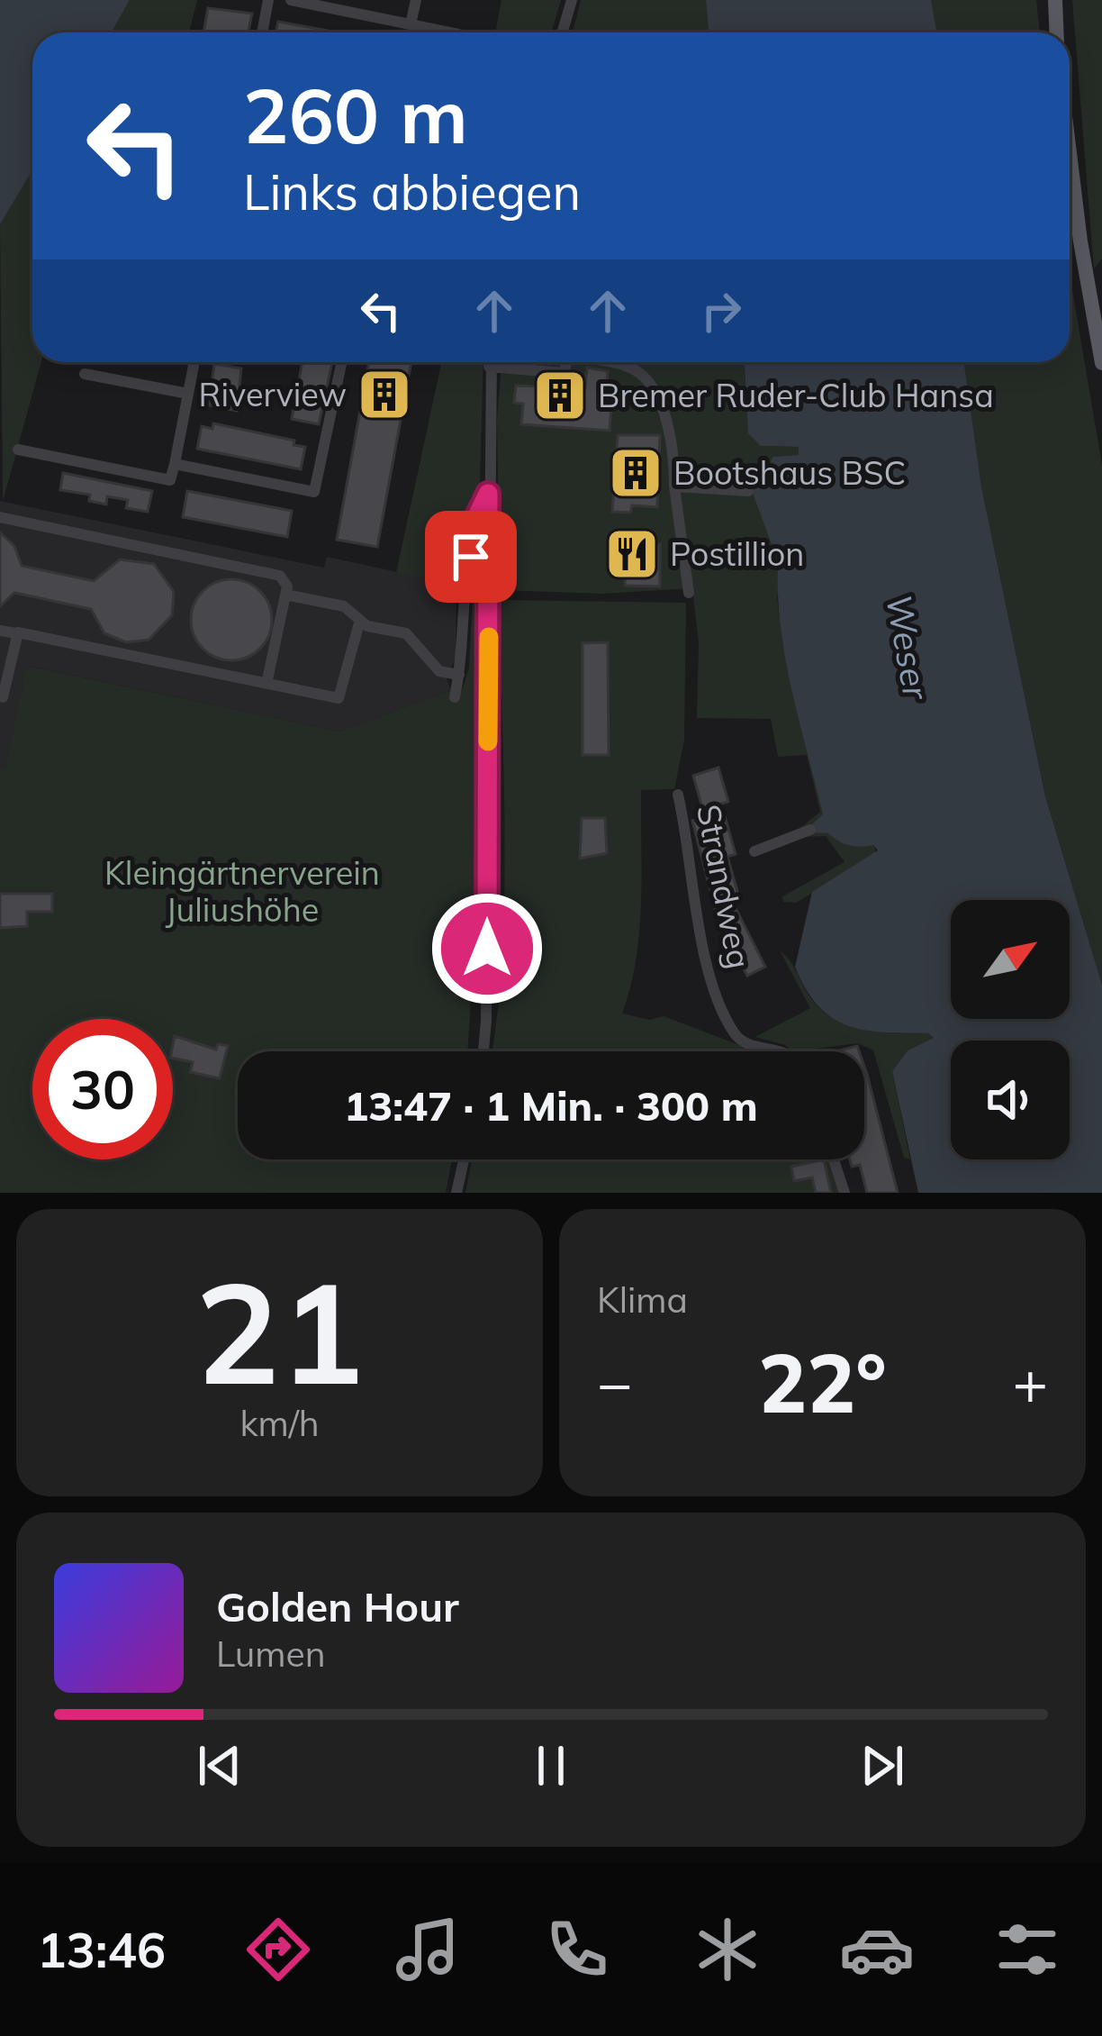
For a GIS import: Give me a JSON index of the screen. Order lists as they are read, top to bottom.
{
  "streets": {
    "street": ["Strandweg"]
  },
  "water": ["Weser"],
  "parks": ["Kleingärtnerverein Juliushöhe"],
  "places": {
    "building": ["Riverview", "Bremer Ruder-Club Hansa", "Bootshaus BSC"],
    "restaurant": ["Postillion"]
  },
  "north": "top right",
  "page": {
    "turn": ["260 m", "Links abbiegen"],
    "limit": "30",
    "trip": "13:47 · 1 Min. · 300 m",
    "tile": [
      ["21", "km/h"],
      "Klima"
    ],
    "heat": ["−", "22°", "+"],
    "song": ["Golden Hour", "Lumen"],
    "tabs": "13:46"
  }
}
